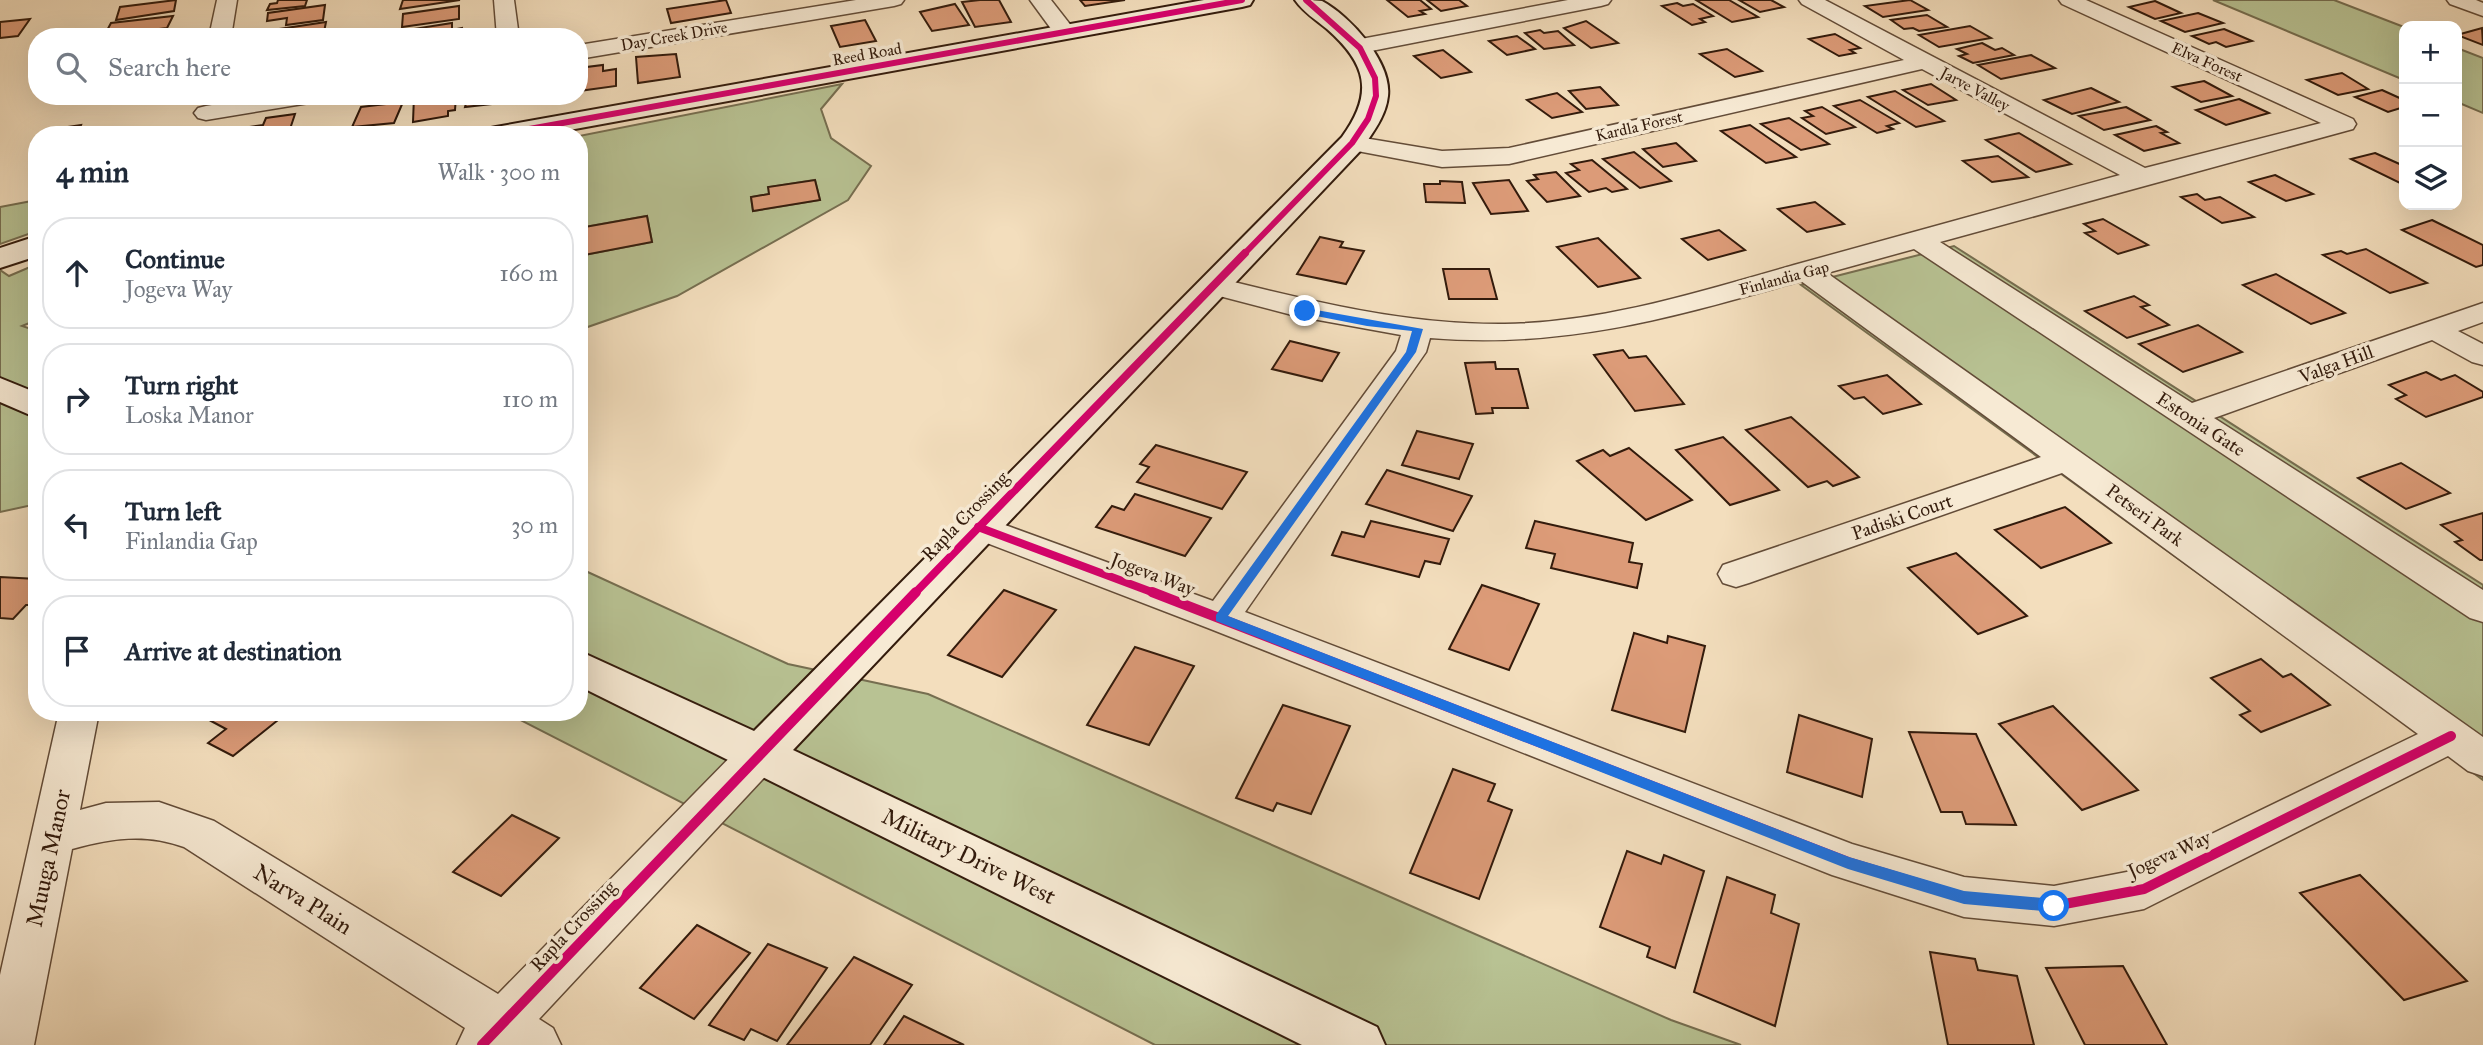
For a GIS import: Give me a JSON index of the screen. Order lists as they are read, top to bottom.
{
  "streets": {
    "street": [
      "Day Creek Drive",
      "Reed Road",
      "Elva Forest",
      "Jarve Valley",
      "Kardla Forest",
      "Finlandia Gap",
      "Valga Hill",
      "Estonia Gate",
      "Petseri Park",
      "Rapla Crossing",
      "Padiski Court",
      "Jogeva Way",
      "Military Drive West",
      "Muuga Manor",
      "Narva Plain"
    ]
  },
  "crossings": [
    ["Elva Forest", "Finlandia Gap"],
    ["Jarve Valley", "Kardla Forest"],
    ["Jarve Valley", "Finlandia Gap"],
    ["Kardla Forest", "Rapla Crossing"],
    ["Finlandia Gap", "Estonia Gate"],
    ["Finlandia Gap", "Petseri Park"],
    ["Finlandia Gap", "Rapla Crossing"],
    ["Valga Hill", "Estonia Gate"],
    ["Petseri Park", "Padiski Court"],
    ["Petseri Park", "Jogeva Way"],
    ["Rapla Crossing", "Jogeva Way"],
    ["Rapla Crossing", "Military Drive West"],
    ["Rapla Crossing", "Narva Plain"],
    ["Muuga Manor", "Narva Plain"]
  ],
  "page": {
    "map_buttons": ["+", "−"],
    "search": "Search here",
    "heading": ["4 min", "Walk · 300 m"],
    "list": [
      ["Continue", "Jogeva Way", "160 m"],
      ["Turn right", "Loska Manor", "110 m"],
      ["Turn left", "Finlandia Gap", "30 m"],
      "Arrive at destination"
    ]
  }
}
